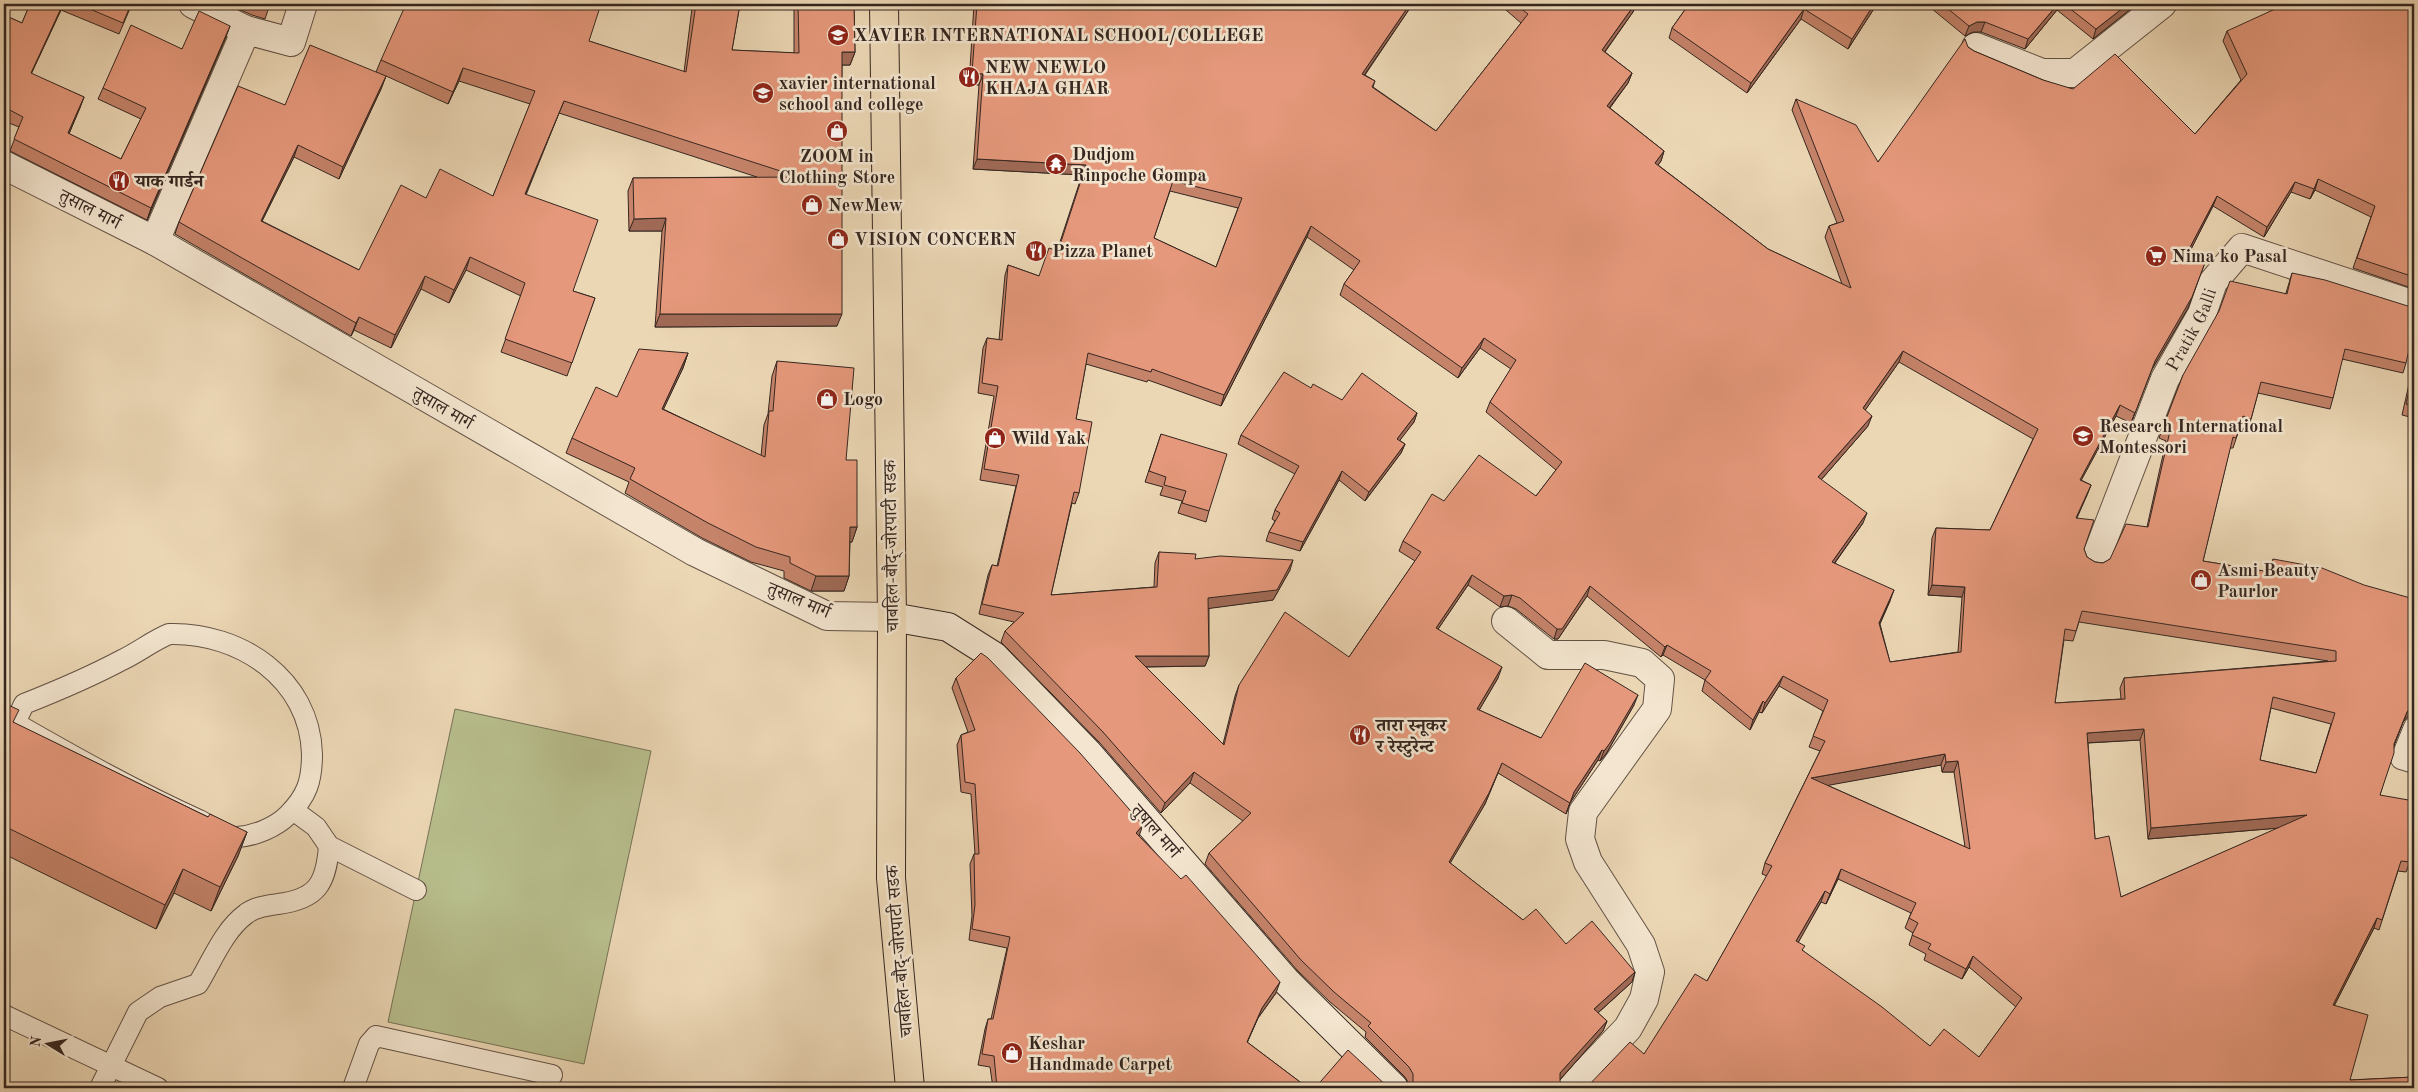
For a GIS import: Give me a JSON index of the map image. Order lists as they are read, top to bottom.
{
  "streets": {
    "main road": ["चाबहिल-बौद्-जोरपाटी सडक"],
    "street": ["तुसाल मार्ग", "Pratik Galli", "तुषाल मार्ग"]
  },
  "crossings": [
    ["तुसाल मार्ग", "चाबहिल-बौद्-जोरपाटी सडक"],
    ["तुसाल मार्ग", "तुषाल मार्ग"],
    ["चाबहिल-बौद्-जोरपाटी सडक", "तुषाल मार्ग"]
  ],
  "places": {
    "school or university": ["XAVIER INTERNATIONAL SCHOOL/COLLEGE", "xavier international school and college", "Research International Montessori"],
    "restaurant": [
      "NEW NEWLO KHAJA GHAR",
      "याक गार्डन",
      "Pizza Planet",
      "तारा स्नूकर र रेस्टुरेन्ट"
    ],
    "shop": [
      "ZOOM in Clothing Store",
      "NewMew",
      "VISION CONCERN",
      "Logo",
      "Wild Yak",
      "Asmi Beauty Paurlor",
      "Keshar Handmade Carpet"
    ],
    "temple": ["Dudjom Rinpoche Gompa"],
    "supermarket": ["Nima ko Pasal"]
  },
  "north": "left"
}
